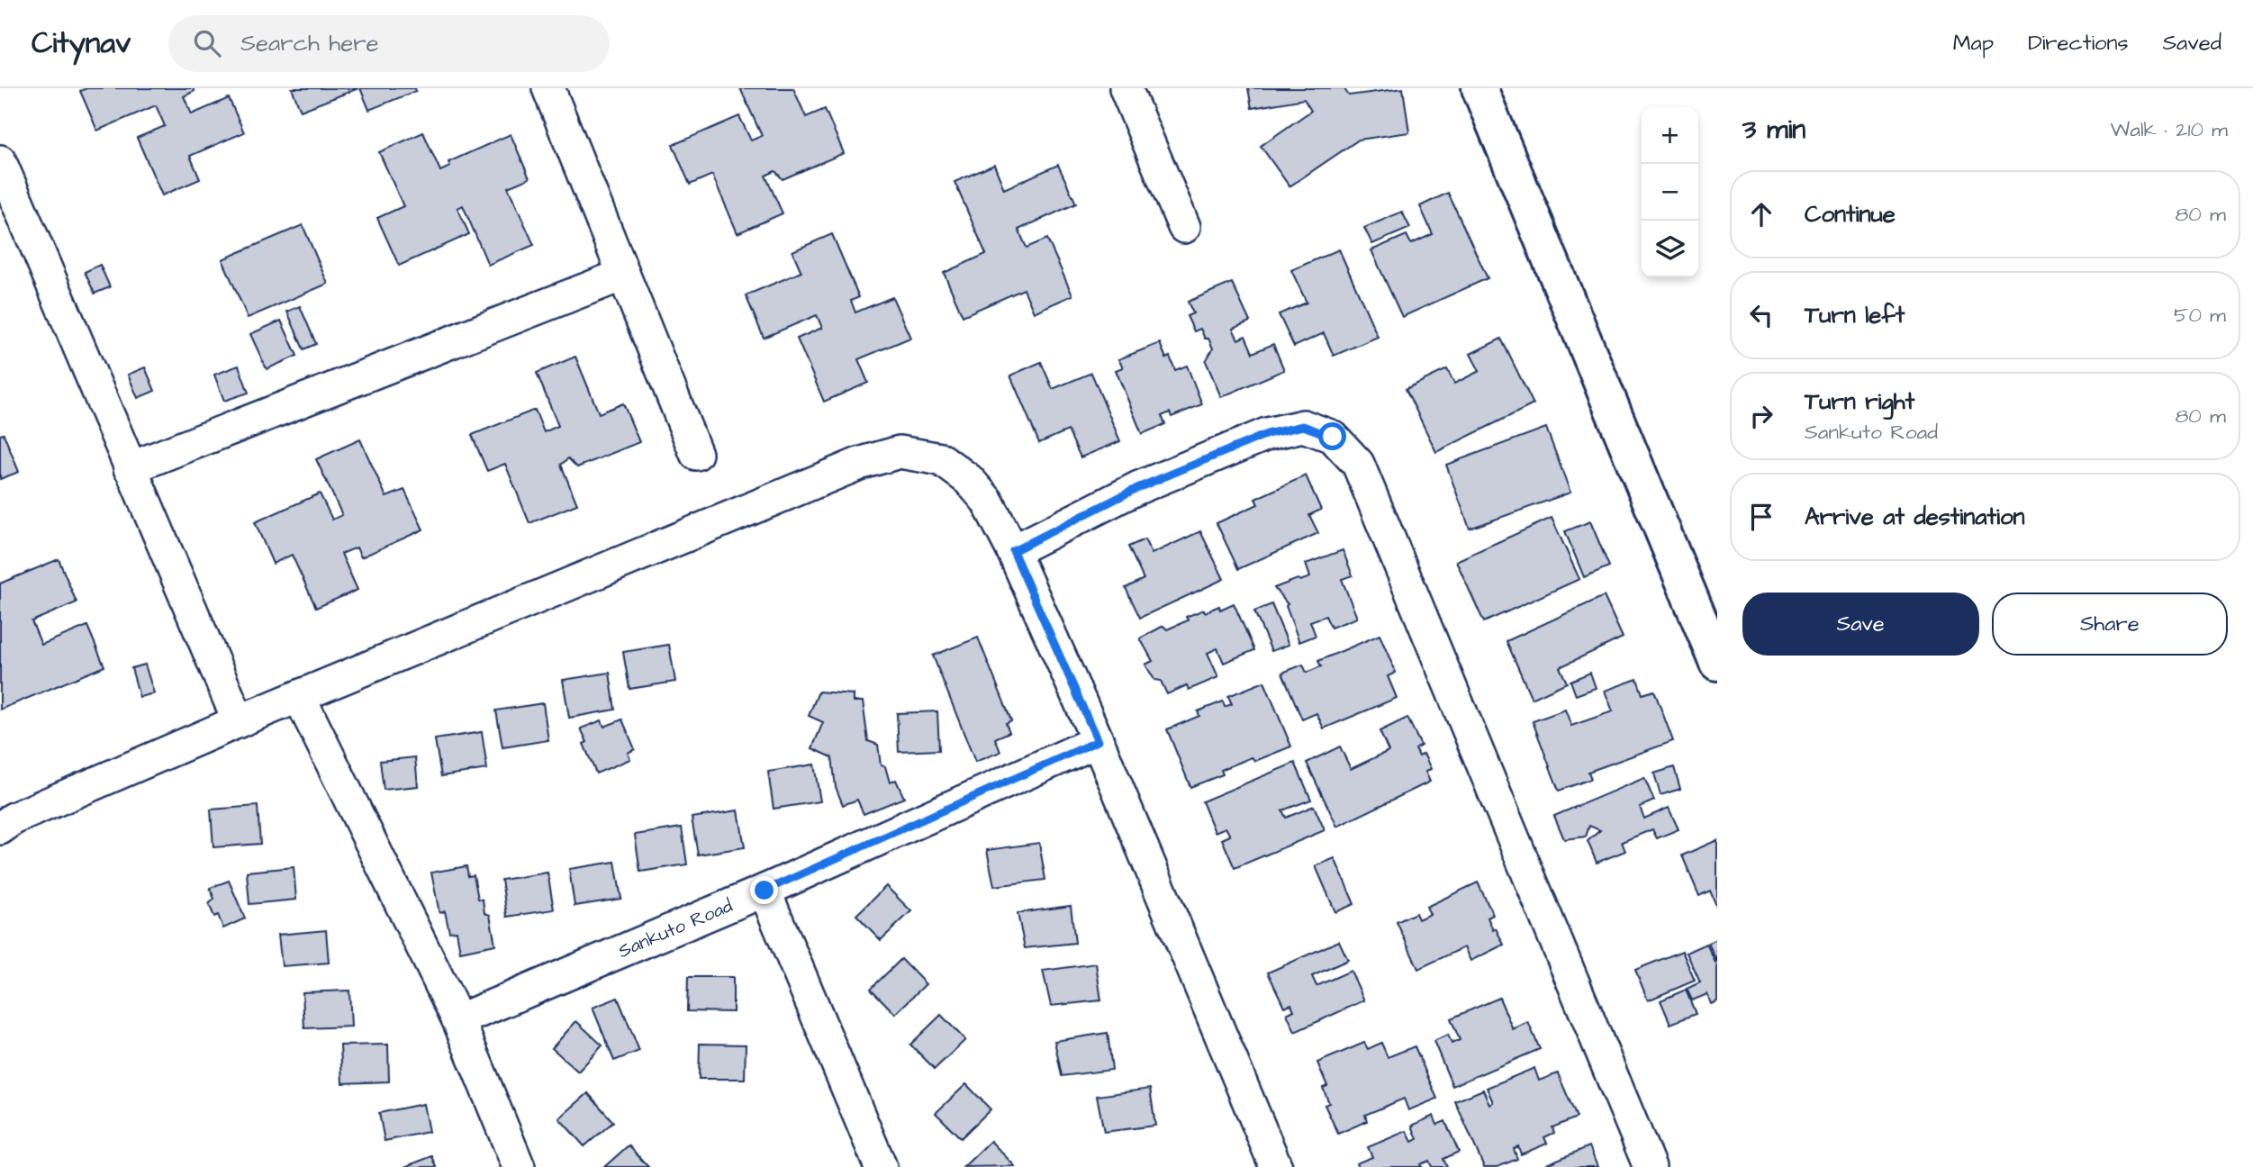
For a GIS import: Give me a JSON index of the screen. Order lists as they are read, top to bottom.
{
  "streets": {
    "street": ["Sankuto Road"]
  },
  "page": {
    "header": "Citynav",
    "search": "Search here",
    "nav": ["Map", "Directions", "Saved"],
    "heading": ["3 min", "Walk · 210 m"],
    "map_buttons": ["+", "−"],
    "list": [
      ["Continue", "80 m"],
      ["Turn left", "50 m"],
      ["Turn right", "Sankuto Road", "80 m"],
      "Arrive at destination"
    ],
    "buttons": ["Save", "Share"]
  }
}
